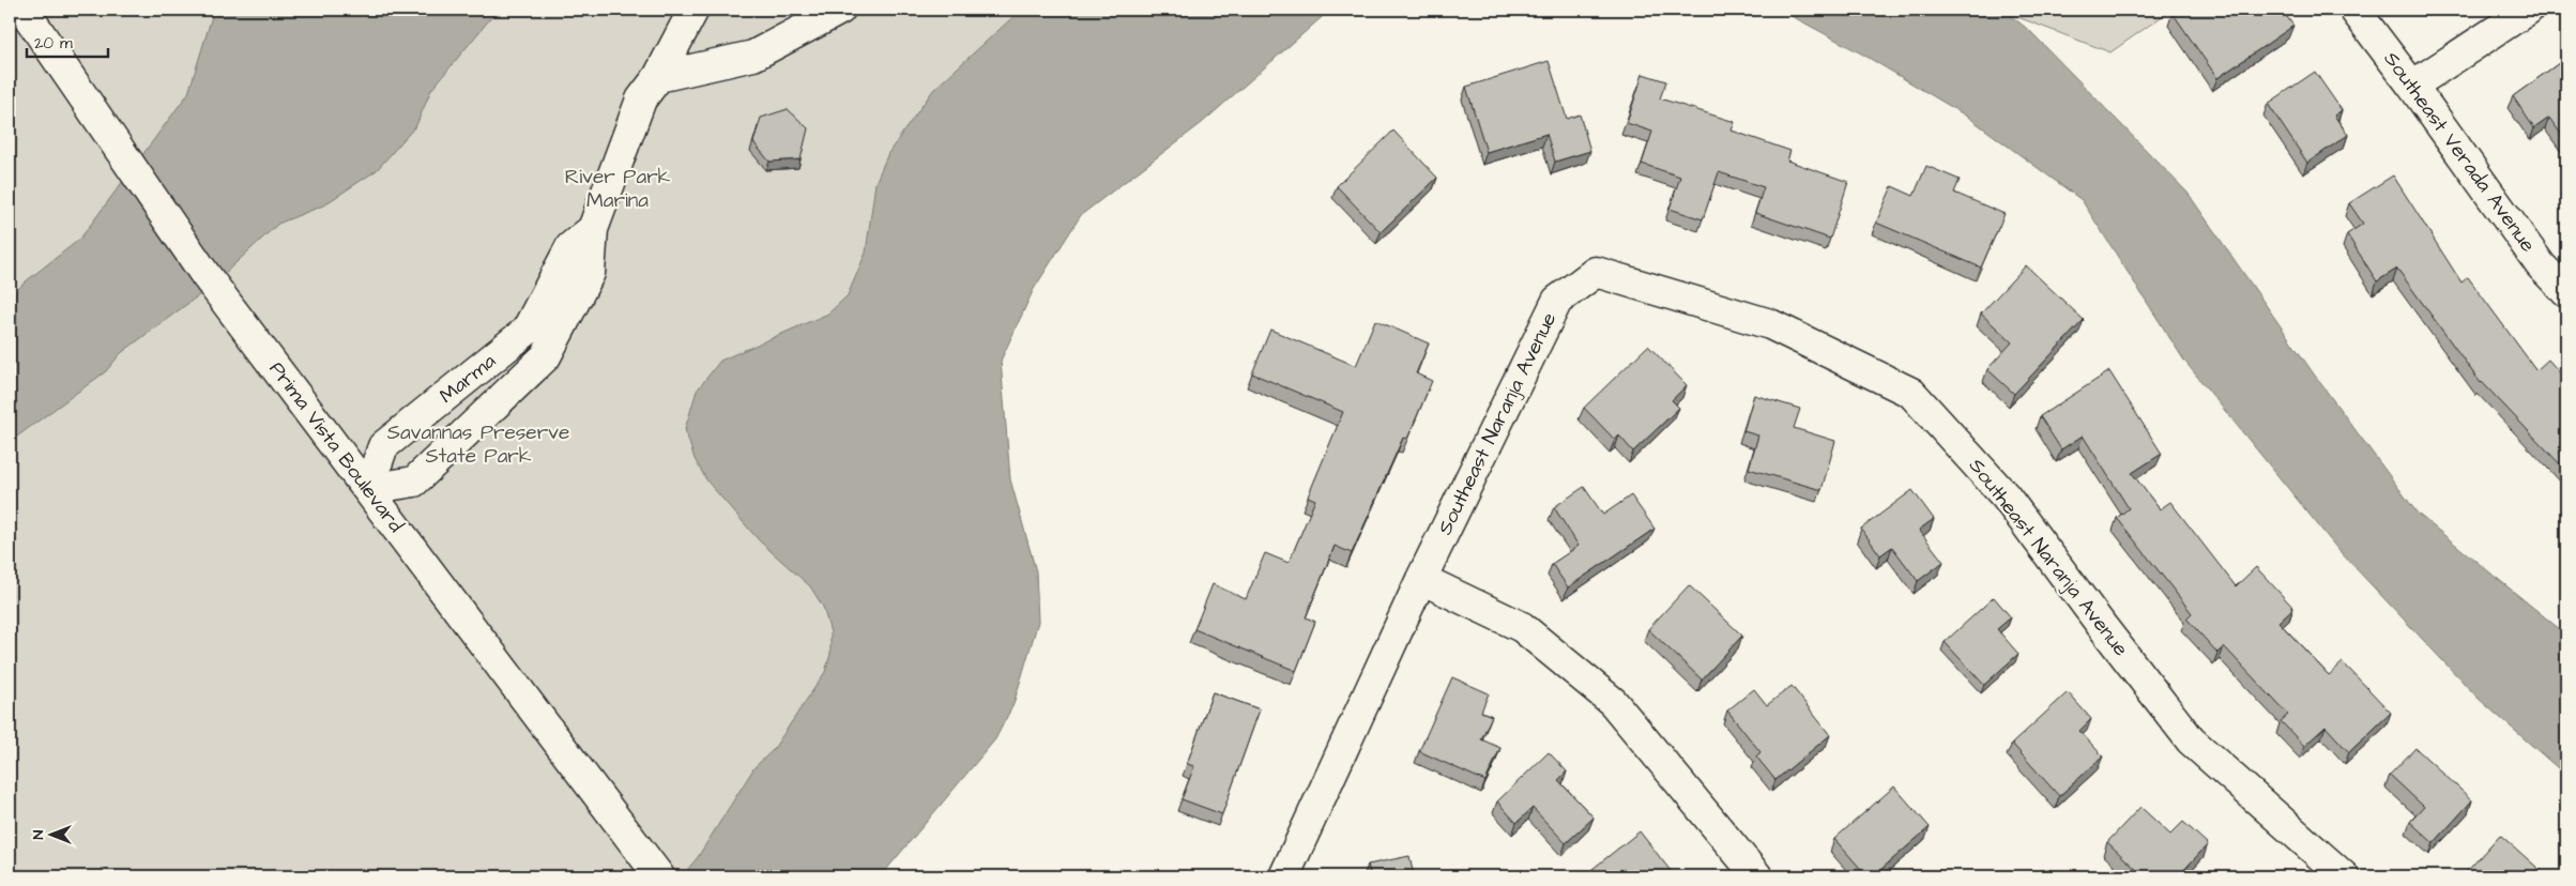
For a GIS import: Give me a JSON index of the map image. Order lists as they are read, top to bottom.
{
  "streets": {
    "street": [
      "Southeast Verada Avenue",
      "Marma",
      "Southeast Naranja Avenue",
      "Prima Vista Boulevard"
    ]
  },
  "crossings": [
    ["Marma", "Prima Vista Boulevard"]
  ],
  "parks": ["River Park Marina", "Savannas Preserve State Park"],
  "scale_bar": "20 m",
  "north": "left"
}
